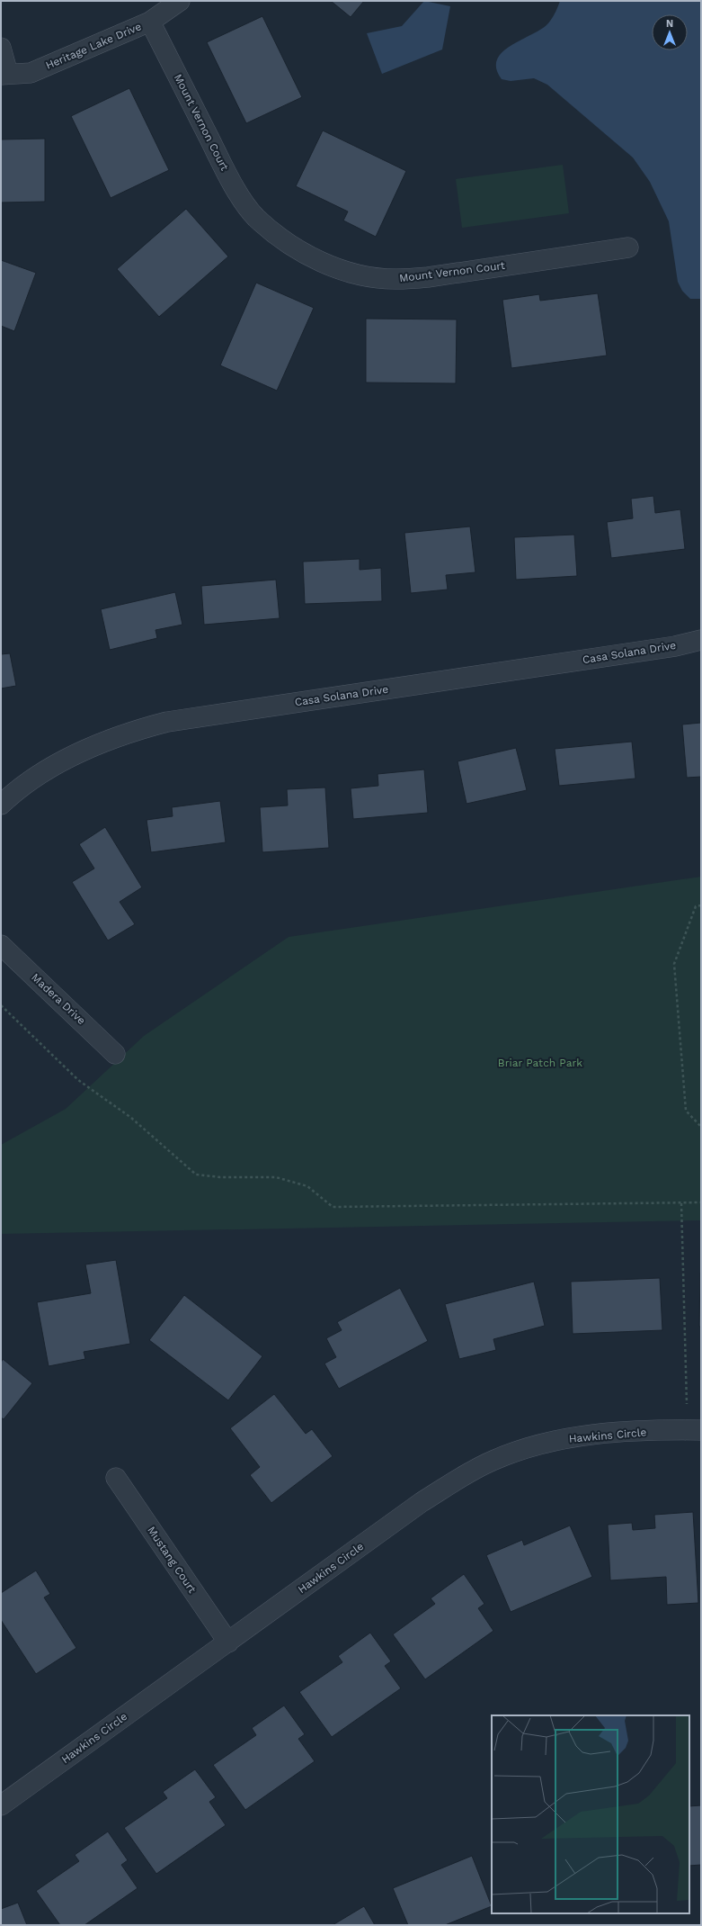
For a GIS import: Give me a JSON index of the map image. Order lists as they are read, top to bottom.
{
  "streets": {
    "street": [
      "Heritage Lake Drive",
      "Mount Vernon Court",
      "Casa Solana Drive",
      "Madera Drive",
      "Hawkins Circle",
      "Mustang Court"
    ]
  },
  "crossings": [
    ["Heritage Lake Drive", "Mount Vernon Court"],
    ["Hawkins Circle", "Mustang Court"]
  ],
  "parks": ["Briar Patch Park"],
  "north": "top"
}
